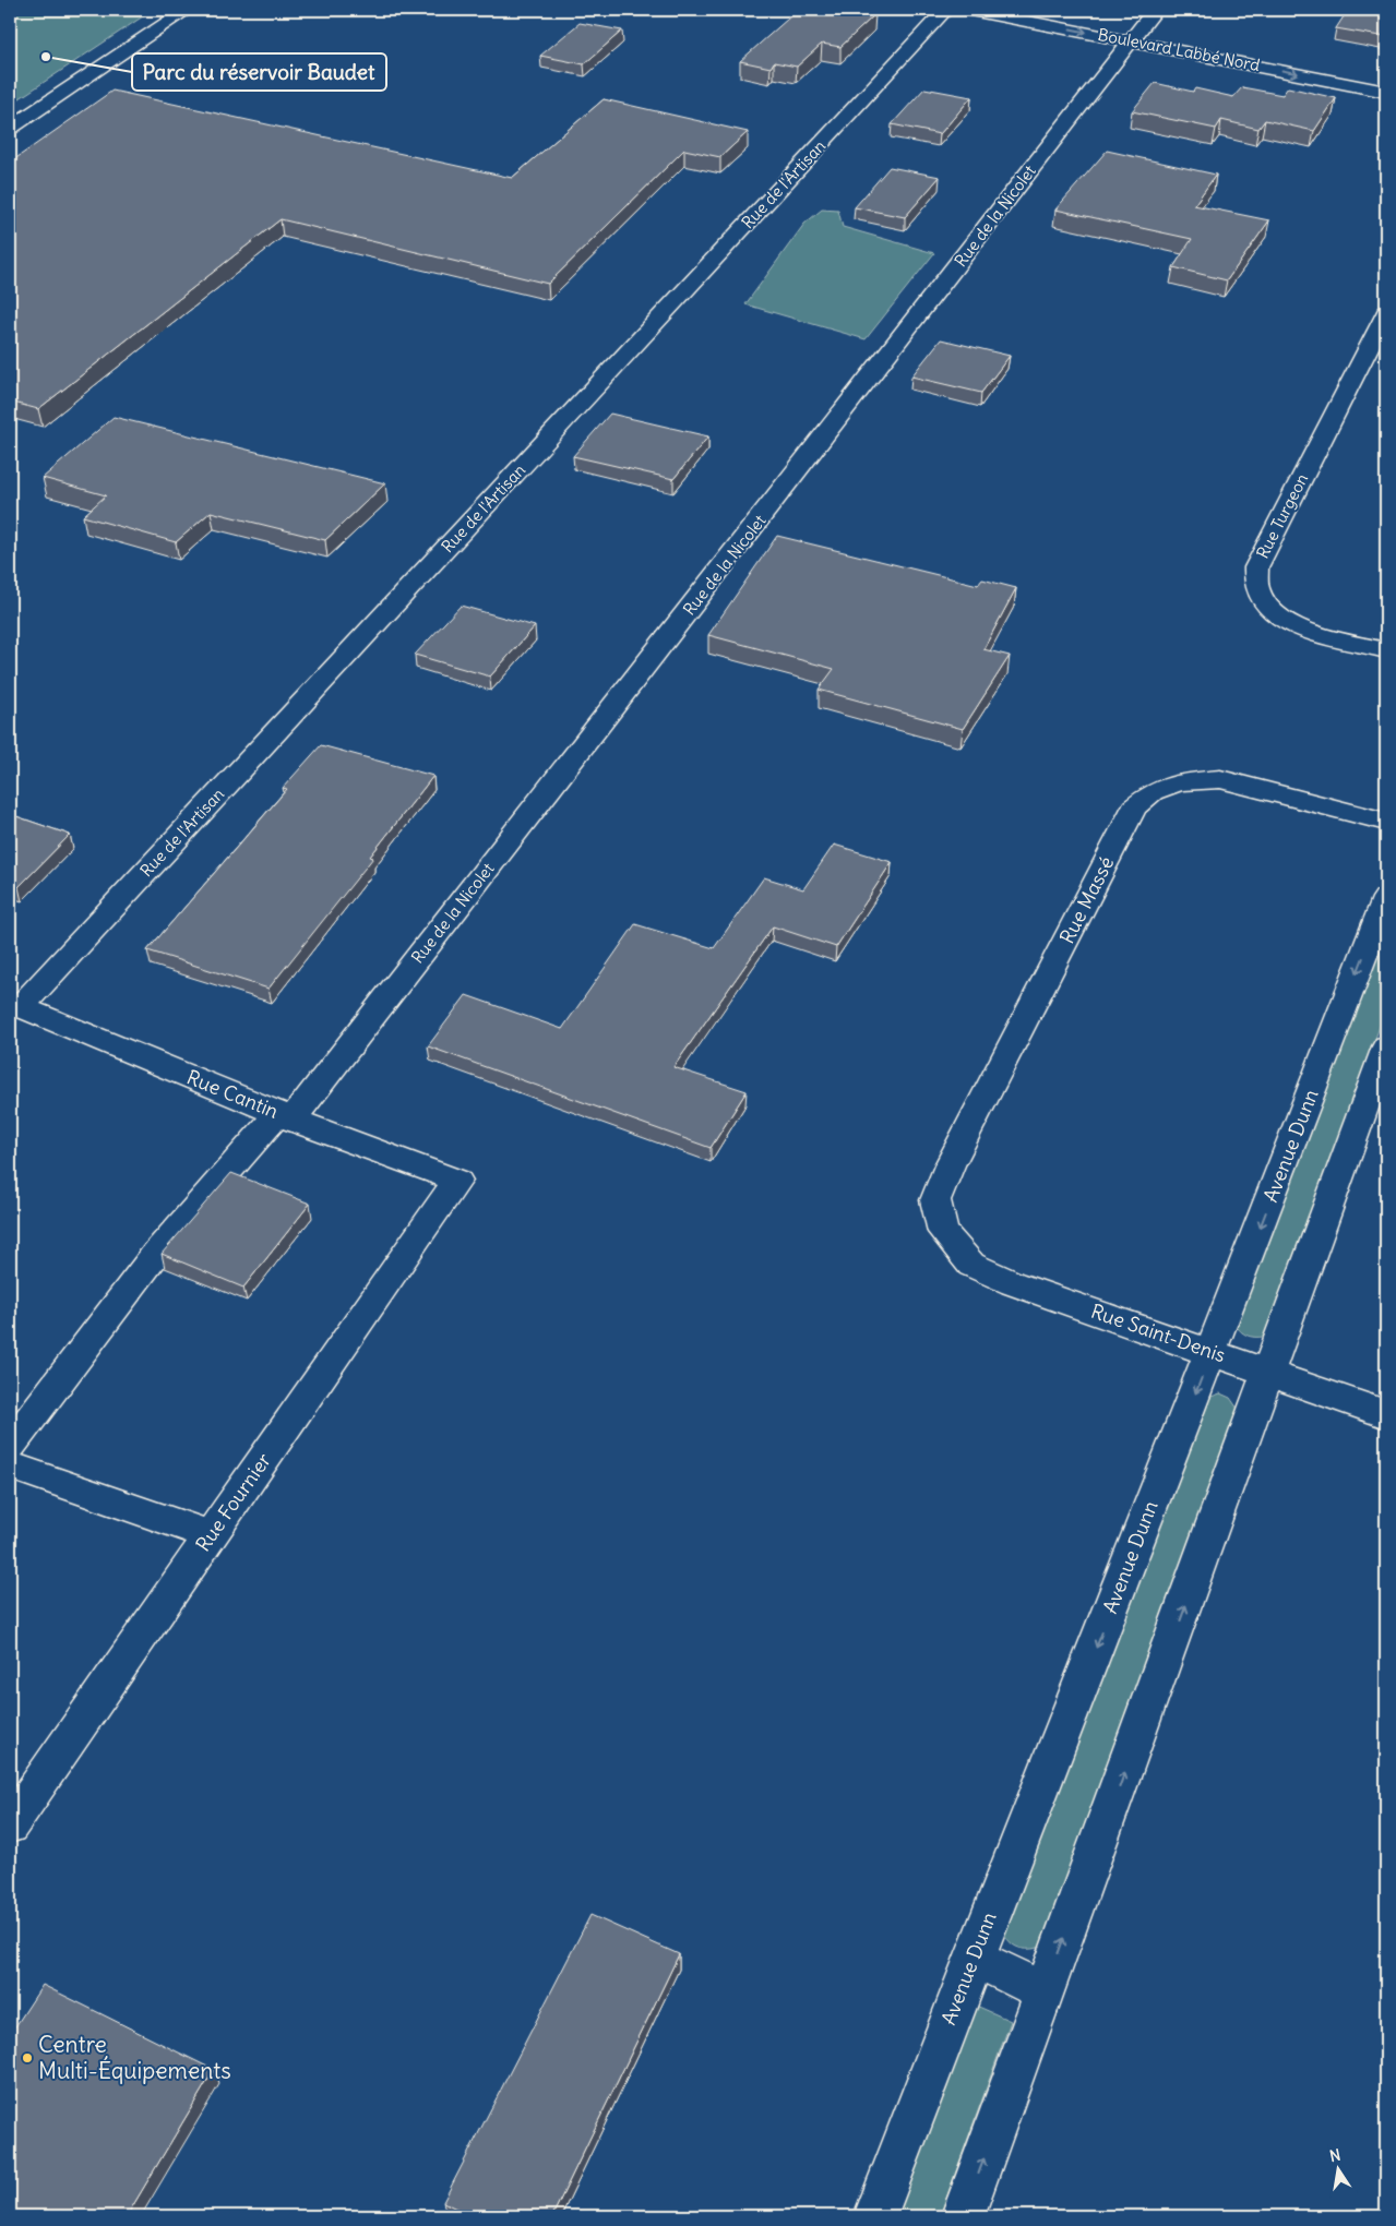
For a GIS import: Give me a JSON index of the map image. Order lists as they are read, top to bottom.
{
  "streets": {
    "street": [
      "Boulevard Labbé Nord",
      "Rue de l'Artisan",
      "Rue de la Nicolet",
      "Rue Turgeon",
      "Rue Massé",
      "Rue Cantin",
      "Avenue Dunn",
      "Rue Saint-Denis",
      "Rue Fournier"
    ]
  },
  "crossings": [
    ["Boulevard Labbé Nord", "Rue de la Nicolet"],
    ["Rue de l'Artisan", "Rue Cantin"],
    ["Rue de la Nicolet", "Rue Cantin"],
    ["Rue Massé", "Rue Saint-Denis"],
    ["Rue Cantin", "Rue Fournier"],
    ["Avenue Dunn", "Rue Saint-Denis"]
  ],
  "places": ["Parc du réservoir Baudet", "Centre Multi-Équipements"],
  "north": "top"
}
